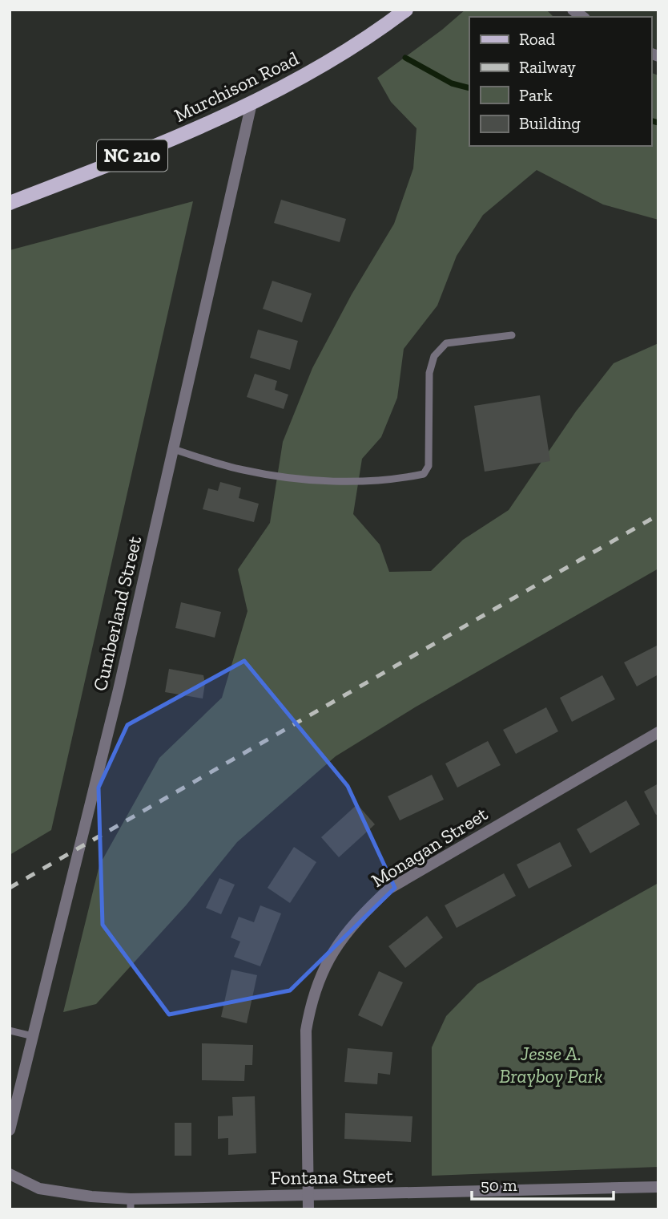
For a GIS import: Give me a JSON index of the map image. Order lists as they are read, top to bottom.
{
  "streets": {
    "main road": ["Murchison Road", "NC 210"],
    "street": ["Cumberland Street", "Monagan Street", "Fontana Street"]
  },
  "crossings": [
    ["Murchison Road", "Cumberland Street"],
    ["Monagan Street", "Fontana Street"]
  ],
  "parks": ["Jesse A. Brayboy Park"],
  "legend": [
    "Road",
    "Railway",
    "Park",
    "Building"
  ],
  "scale_bar": "50 m"
}
